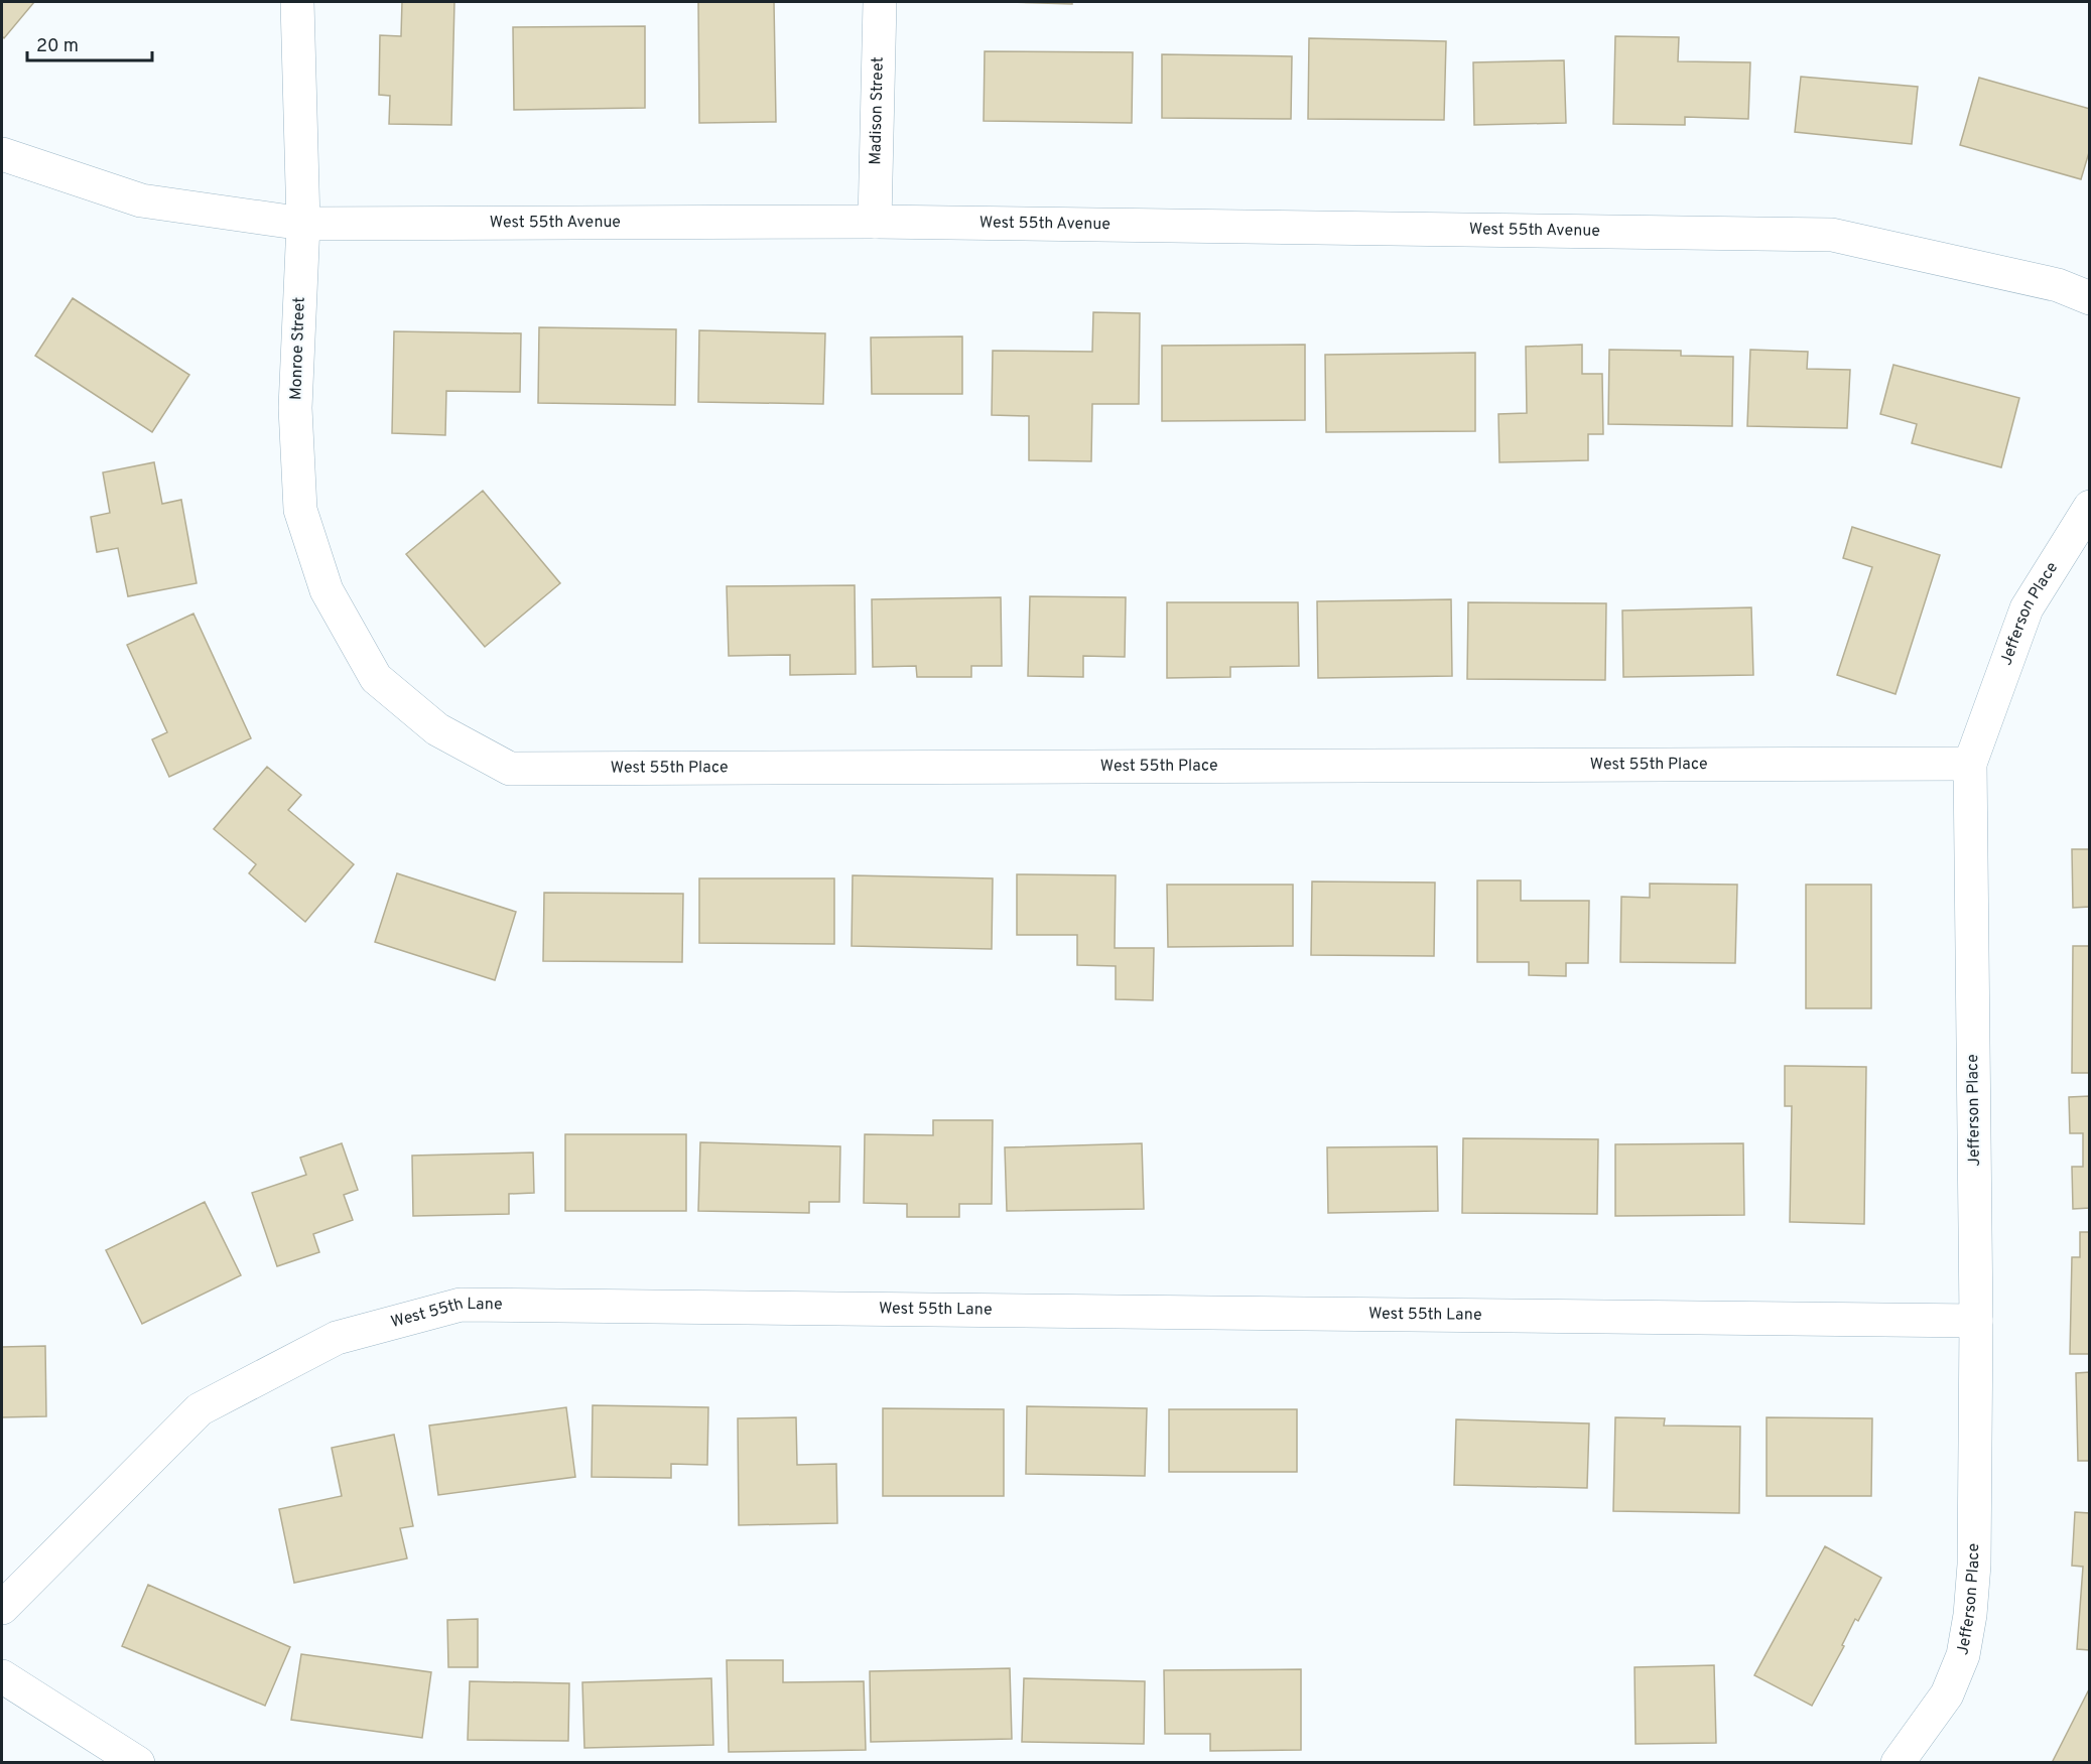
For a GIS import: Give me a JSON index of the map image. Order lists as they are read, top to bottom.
{
  "streets": {
    "street": [
      "Madison Street",
      "West 55th Avenue",
      "Monroe Street",
      "Jefferson Place",
      "West 55th Place",
      "West 55th Lane"
    ]
  },
  "crossings": [
    ["Madison Street", "West 55th Avenue"],
    ["West 55th Avenue", "Monroe Street"],
    ["Monroe Street", "West 55th Place"],
    ["Jefferson Place", "West 55th Place"],
    ["Jefferson Place", "West 55th Lane"]
  ],
  "scale_bar": "20 m"
}
